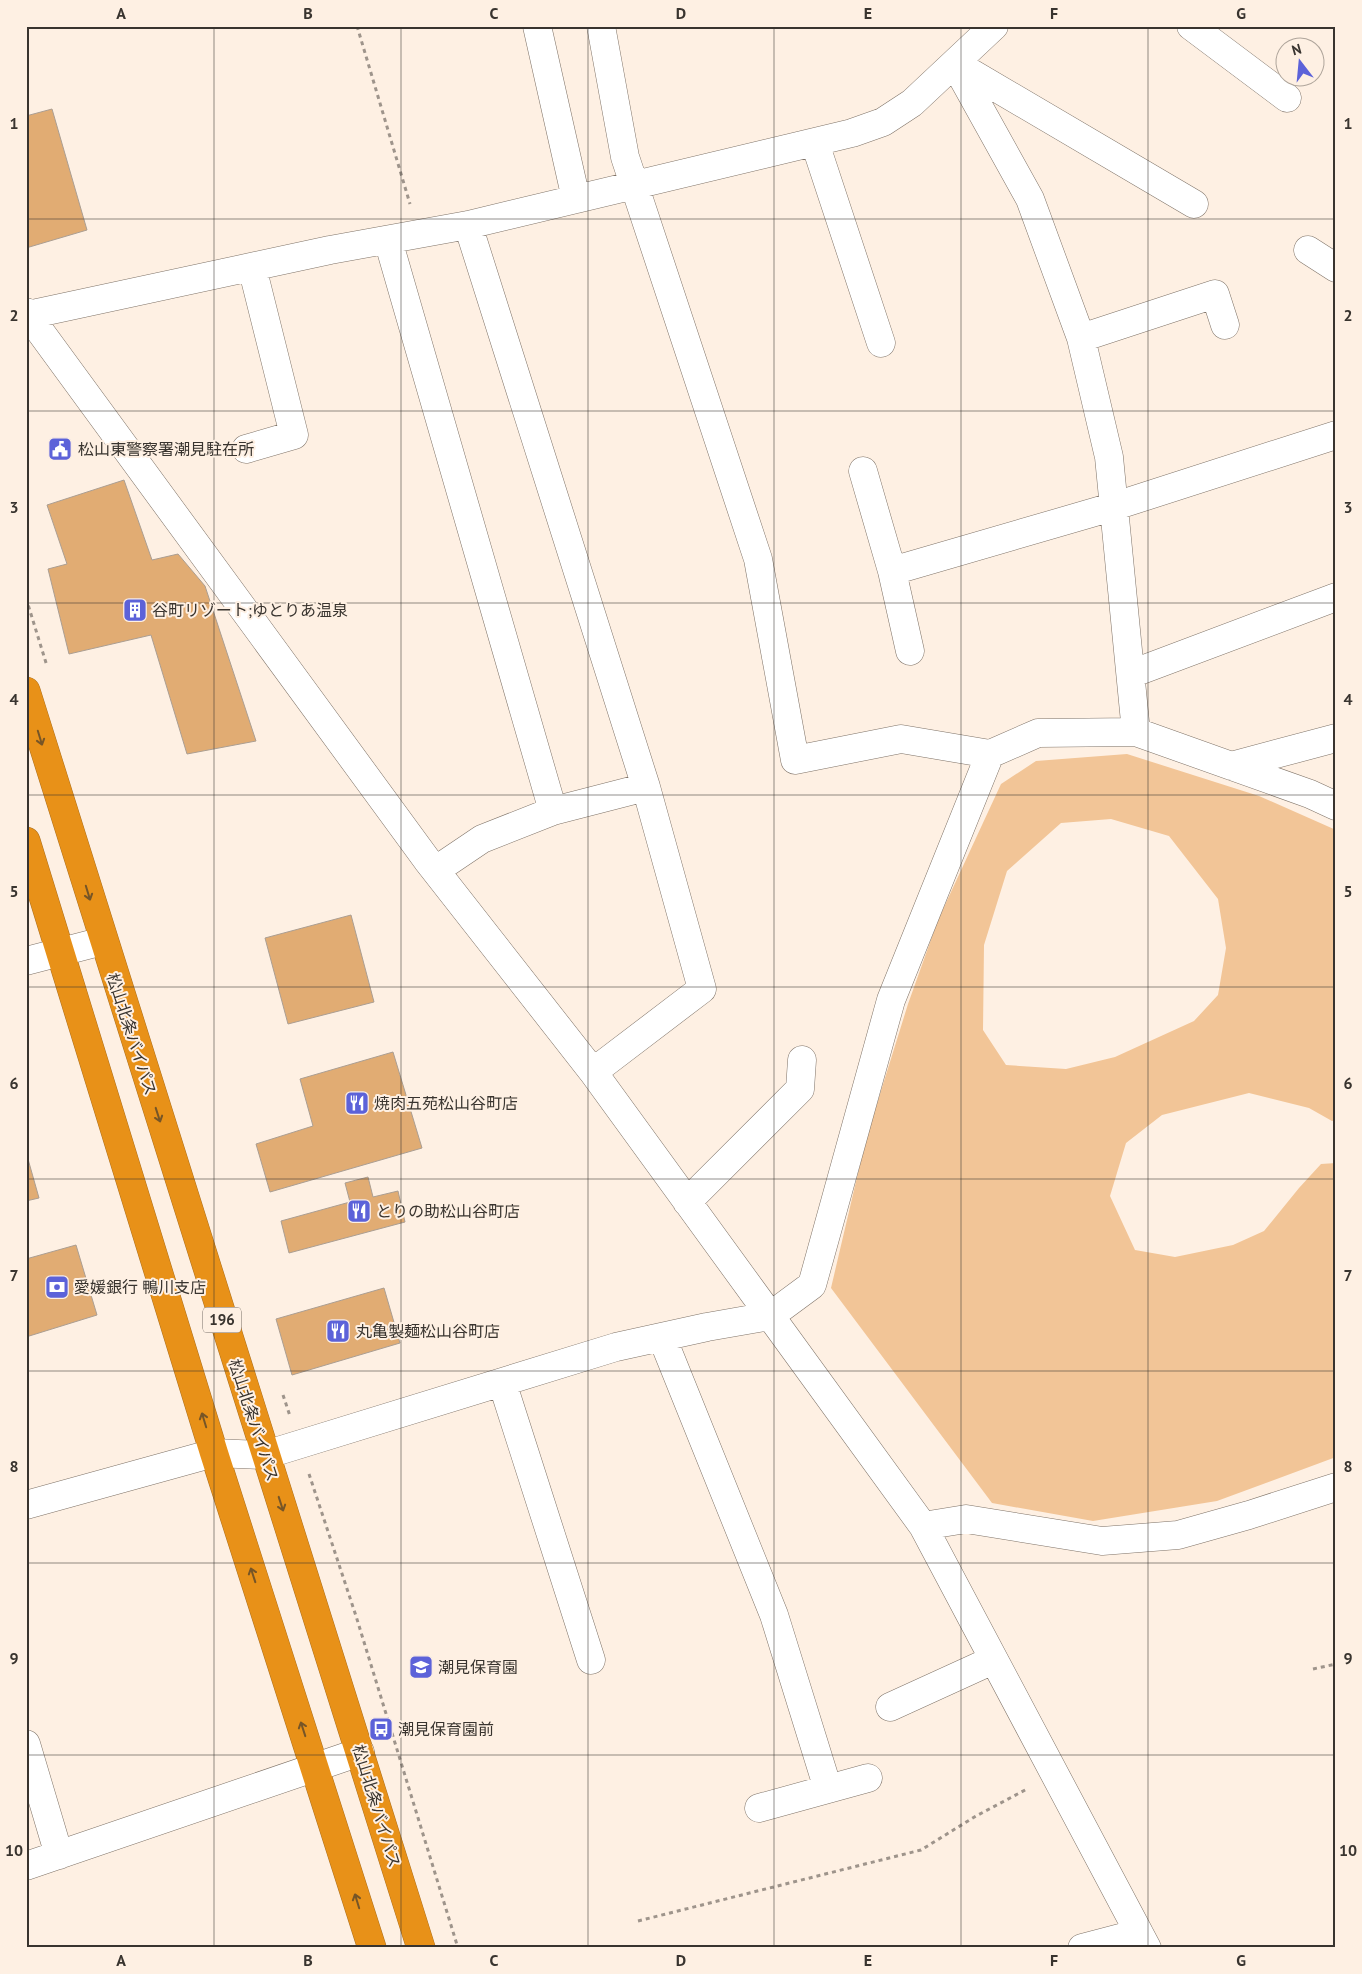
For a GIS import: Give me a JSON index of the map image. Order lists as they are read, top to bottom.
{
  "streets": {
    "highway": ["松山北条バイパス", "196"]
  },
  "places": {
    "public building": ["松山東警察署潮見駐在所"],
    "building": ["谷町リゾート;ゆとりあ温泉"],
    "restaurant": ["焼肉五苑松山谷町店", "とりの助松山谷町店", "丸亀製麺松山谷町店"],
    "bank": ["愛媛銀行 鴨川支店"],
    "school or university": ["潮見保育園"],
    "bus stop": ["潮見保育園前"]
  },
  "north": "top",
  "grid": {
    "columns": [
      "A",
      "B",
      "C",
      "D",
      "E",
      "F",
      "G"
    ],
    "rows": [
      "1",
      "2",
      "3",
      "4",
      "5",
      "6",
      "7",
      "8",
      "9",
      "10"
    ]
  }
}
